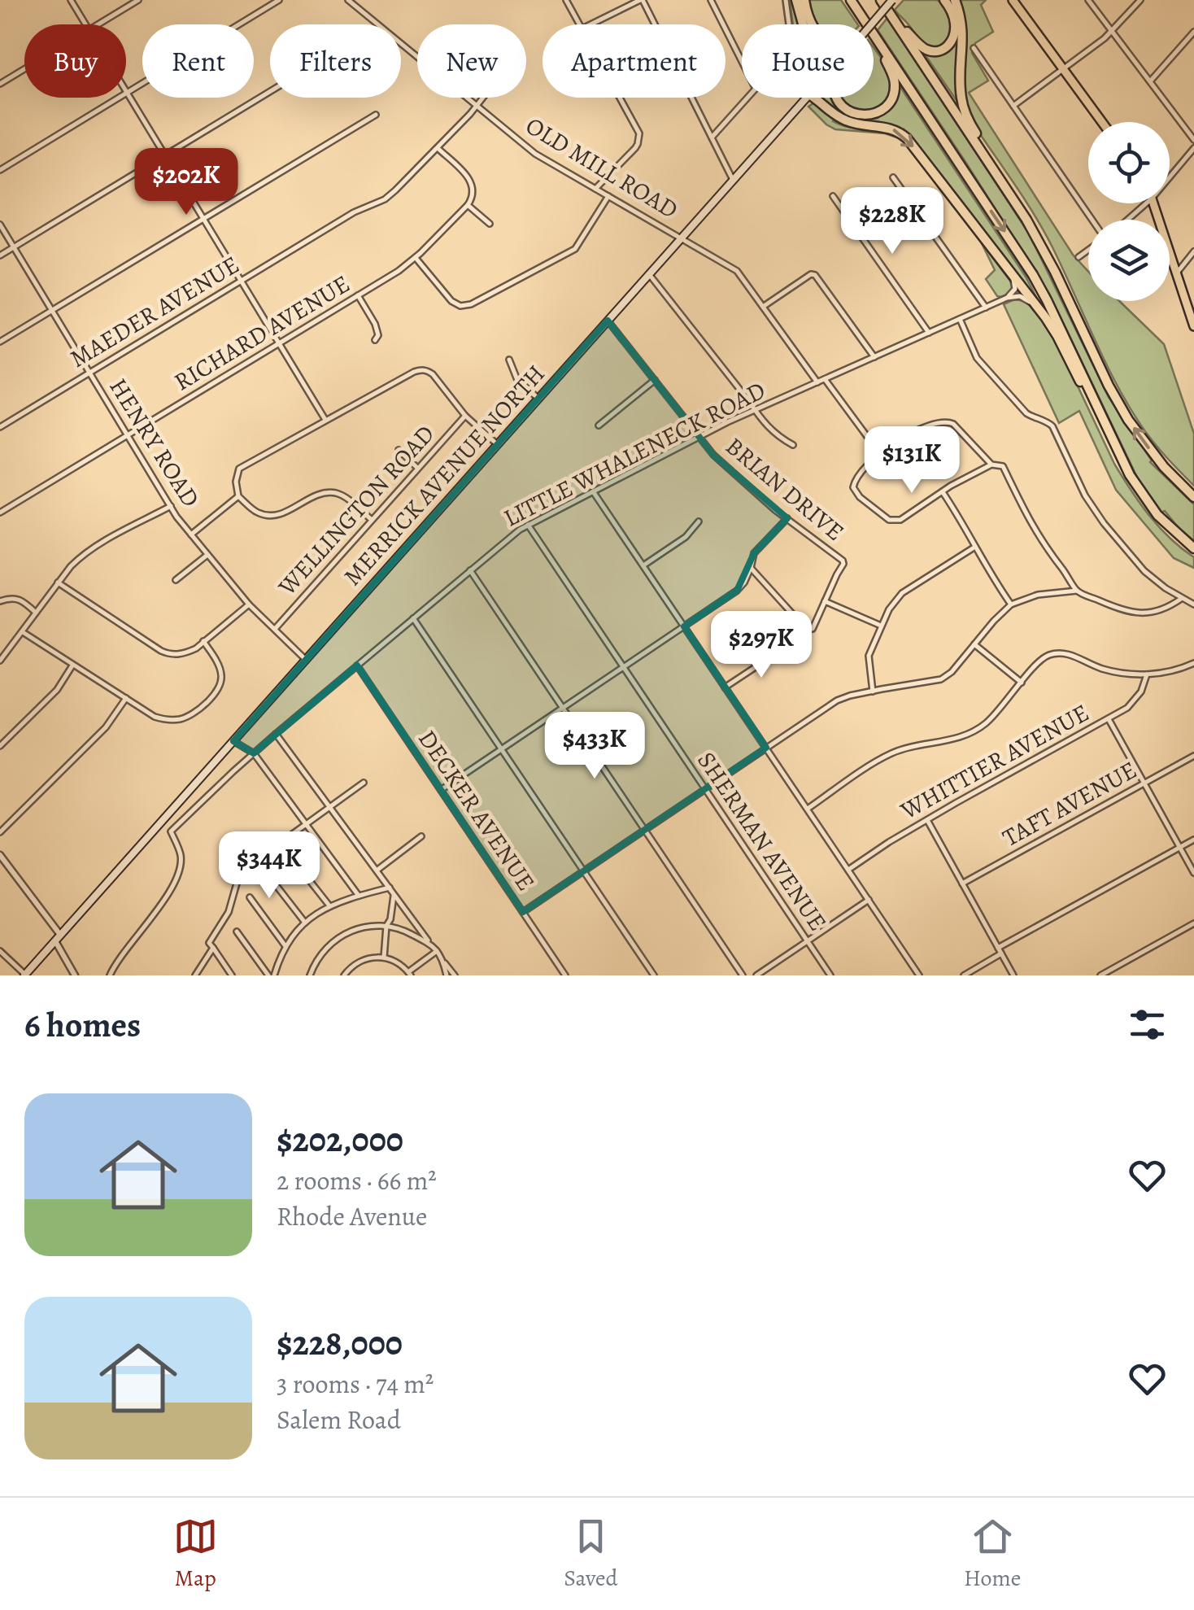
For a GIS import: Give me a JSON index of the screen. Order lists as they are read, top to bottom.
{
  "streets": {
    "main road": ["MERRICK AVENUE NORTH"],
    "street": [
      "OLD MILL ROAD",
      "MAEDER AVENUE",
      "RICHARD AVENUE",
      "HENRY ROAD",
      "LITTLE WHALENECK ROAD",
      "BRIAN DRIVE",
      "WELLINGTON ROAD",
      "WHITTIER AVENUE",
      "TAFT AVENUE",
      "DECKER AVENUE",
      "SHERMAN AVENUE"
    ]
  },
  "crossings": [
    ["OLD MILL ROAD", "MAEDER AVENUE"],
    ["OLD MILL ROAD", "LITTLE WHALENECK ROAD"],
    ["OLD MILL ROAD", "MERRICK AVENUE NORTH"],
    ["MAEDER AVENUE", "HENRY ROAD"],
    ["RICHARD AVENUE", "HENRY ROAD"],
    ["HENRY ROAD", "MERRICK AVENUE NORTH"],
    ["HENRY ROAD", "WELLINGTON ROAD"],
    ["LITTLE WHALENECK ROAD", "BRIAN DRIVE"],
    ["LITTLE WHALENECK ROAD", "DECKER AVENUE"],
    ["LITTLE WHALENECK ROAD", "SHERMAN AVENUE"],
    ["MERRICK AVENUE NORTH", "BRIAN DRIVE"]
  ],
  "page": {
    "chip": [
      "Buy",
      "Rent",
      "Filters",
      "New",
      "Apartment",
      "House"
    ],
    "price": [
      "$202K",
      "$228K",
      "$131K",
      "$297K",
      "$433K",
      "$344K"
    ],
    "heading": "6 homes",
    "list": [
      {
        "name": "$202,000",
        "note": "2 rooms · 66 m² · Rhode Avenue"
      },
      {
        "name": "$228,000",
        "note": "3 rooms · 74 m² · Salem Road"
      }
    ],
    "tabs": ["Map", "Saved", "Home"]
  }
}
